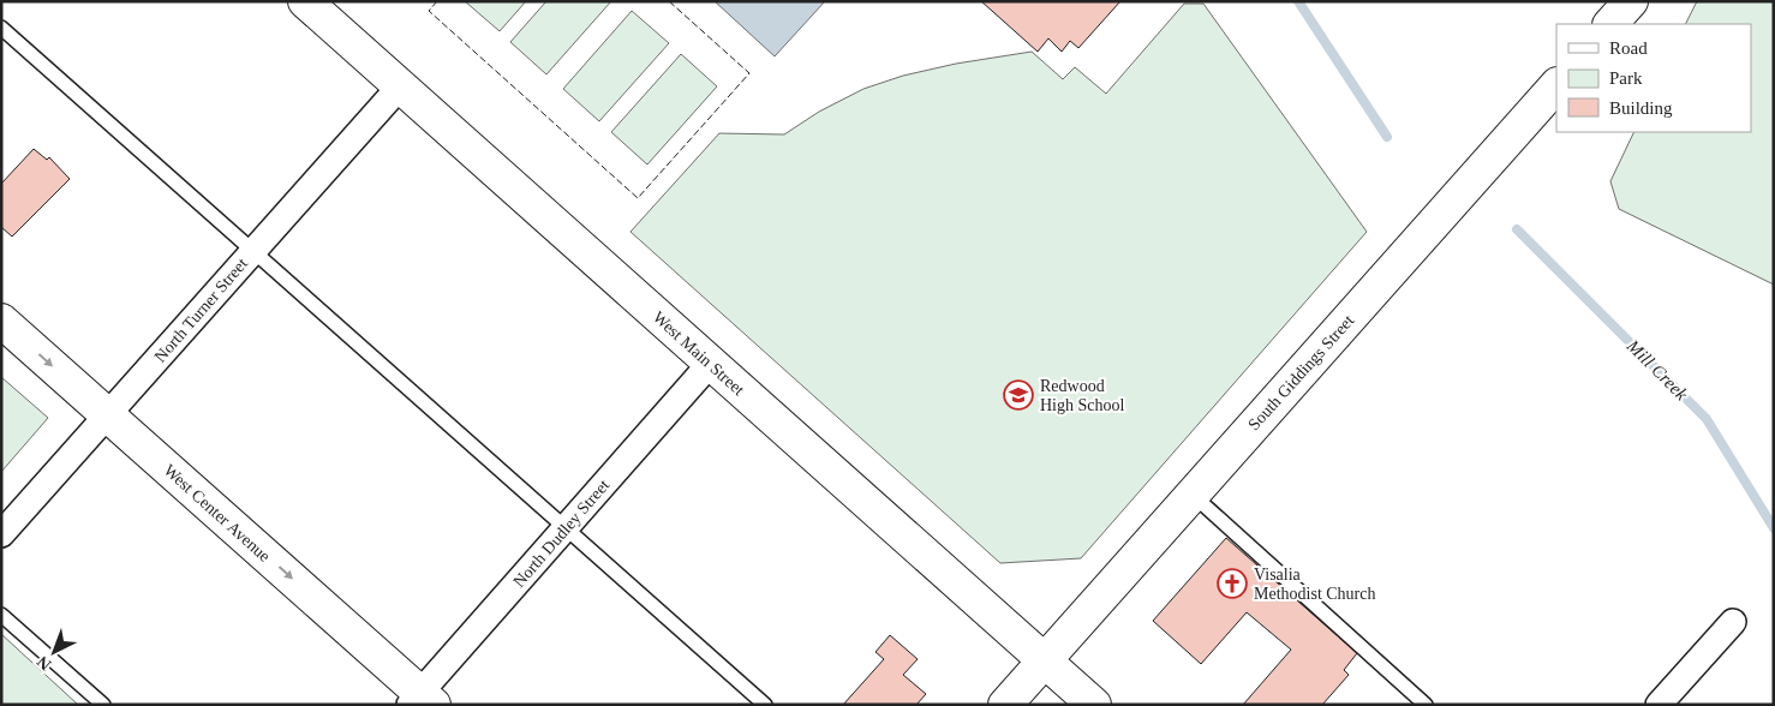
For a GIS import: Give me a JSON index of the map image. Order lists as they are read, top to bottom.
{
  "streets": {
    "street": [
      "North Turner Street",
      "West Main Street",
      "South Giddings Street",
      "West Center Avenue",
      "North Dudley Street"
    ]
  },
  "crossings": [
    ["North Turner Street", "West Main Street"],
    ["North Turner Street", "West Center Avenue"],
    ["West Main Street", "South Giddings Street"],
    ["West Main Street", "North Dudley Street"],
    ["West Center Avenue", "North Dudley Street"]
  ],
  "one_way": ["West Center Avenue"],
  "water": ["Mill Creek"],
  "places": {
    "school or university": ["Redwood High School"],
    "church": ["Visalia Methodist Church"]
  },
  "legend": ["Road", "Park", "Building"],
  "north": "bottom left"
}
